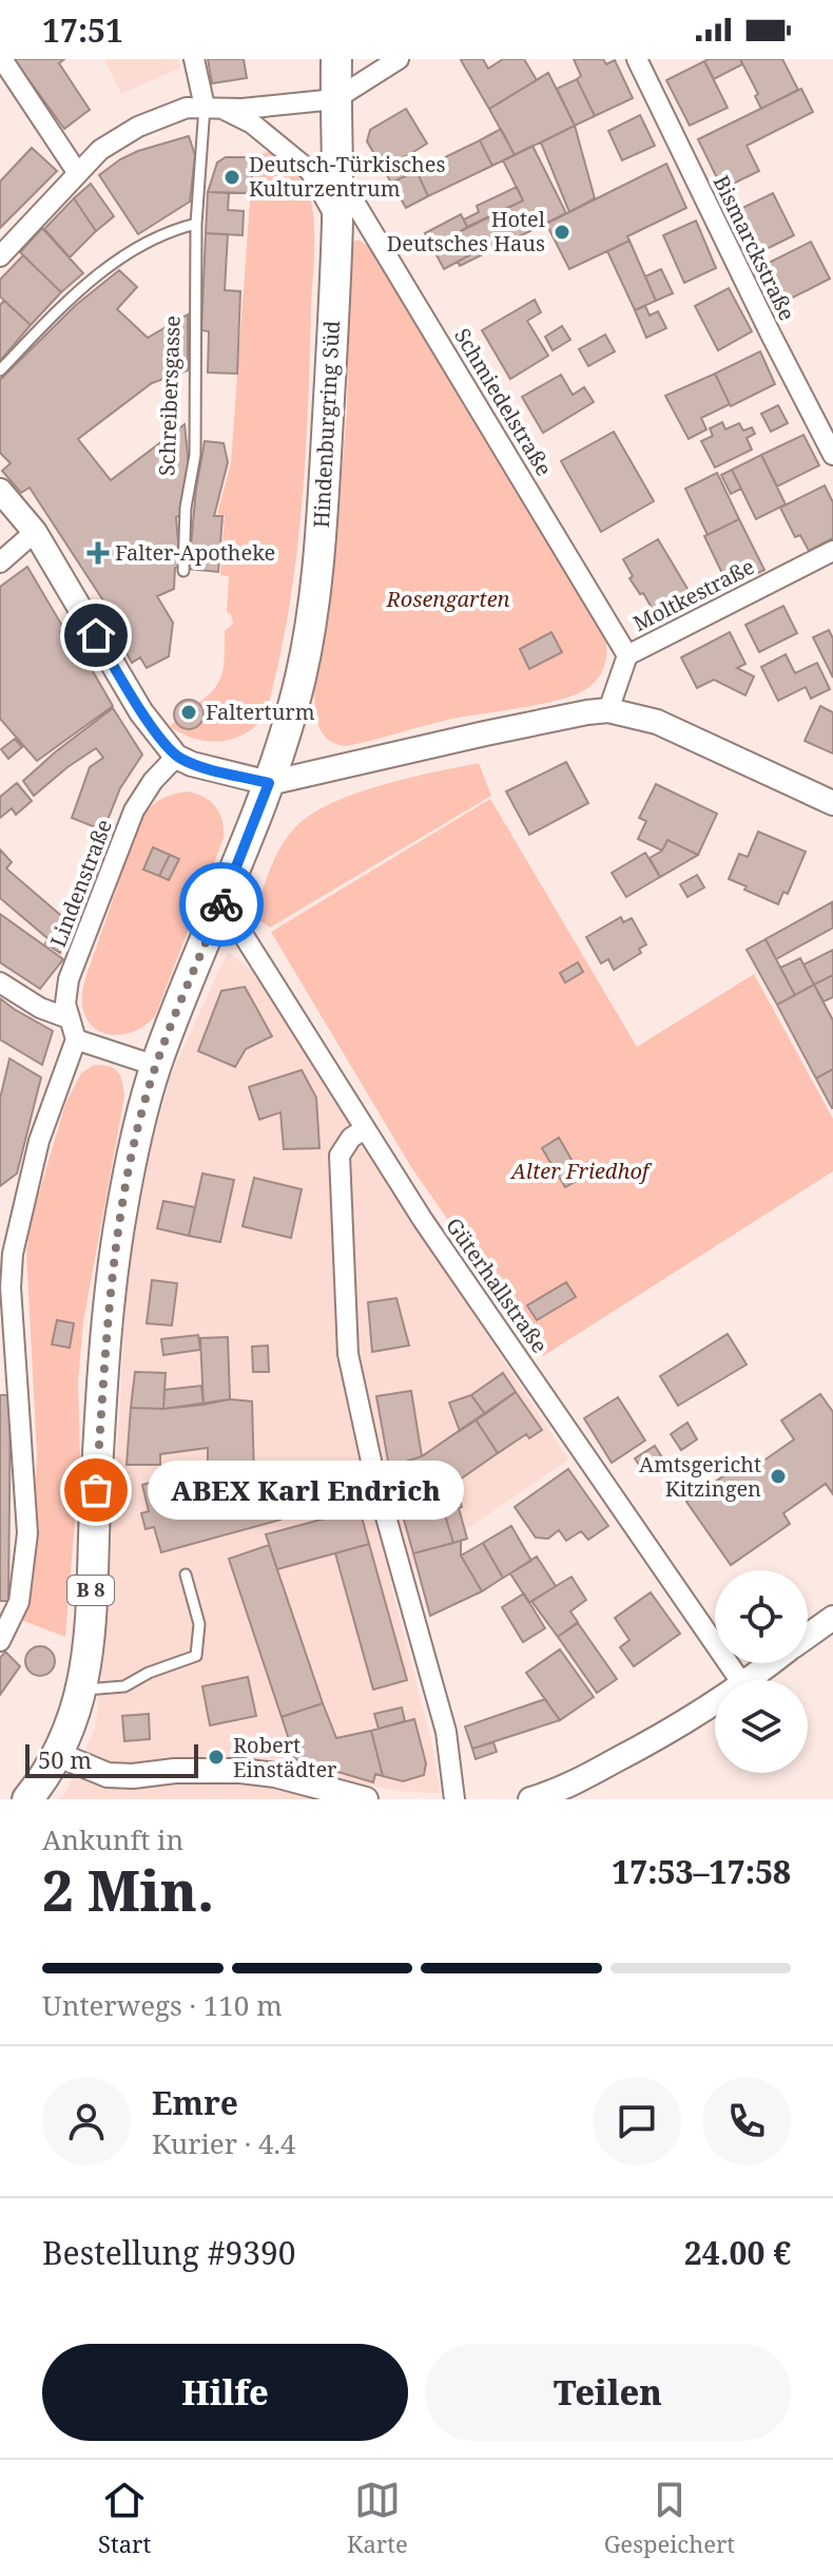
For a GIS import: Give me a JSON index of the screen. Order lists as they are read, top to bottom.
{
  "streets": {
    "main road": ["Hindenburgring Süd", "B 8"],
    "street": [
      "Bismarckstraße",
      "Schreibersgasse",
      "Schmiedelstraße",
      "Moltkestraße",
      "Lindenstraße",
      "Güterhallstraße"
    ]
  },
  "crossings": [
    ["Schmiedelstraße", "Hindenburgring Süd"],
    ["Schmiedelstraße", "Moltkestraße"],
    ["Hindenburgring Süd", "B 8"],
    ["Güterhallstraße", "B 8"]
  ],
  "parks": ["Rosengarten", "Alter Friedhof"],
  "places": {
    "other": [
      "Deutsch-Türkisches Kulturzentrum",
      "Hotel Deutsches Haus",
      "Falterturm",
      "Amtsgericht Kitzingen",
      "ABEX Karl Endrich",
      "Robert Einstädter"
    ],
    "health": ["Falter-Apotheke"]
  },
  "scale_bar": "50 m",
  "page": {
    "status": "17:51",
    "bubble": "ABEX Karl Endrich",
    "scale": "50 m",
    "heading": ["2 Min.", "Ankunft in", "17:53–17:58"],
    "panel": [
      "Emre",
      "Kurier · 4.4",
      "Bestellung #9390",
      "24.00 €"
    ],
    "bar": "Unterwegs · 110 m",
    "buttons": ["Hilfe", "Teilen"],
    "tabs": ["Start", "Karte", "Gespeichert"]
  }
}
